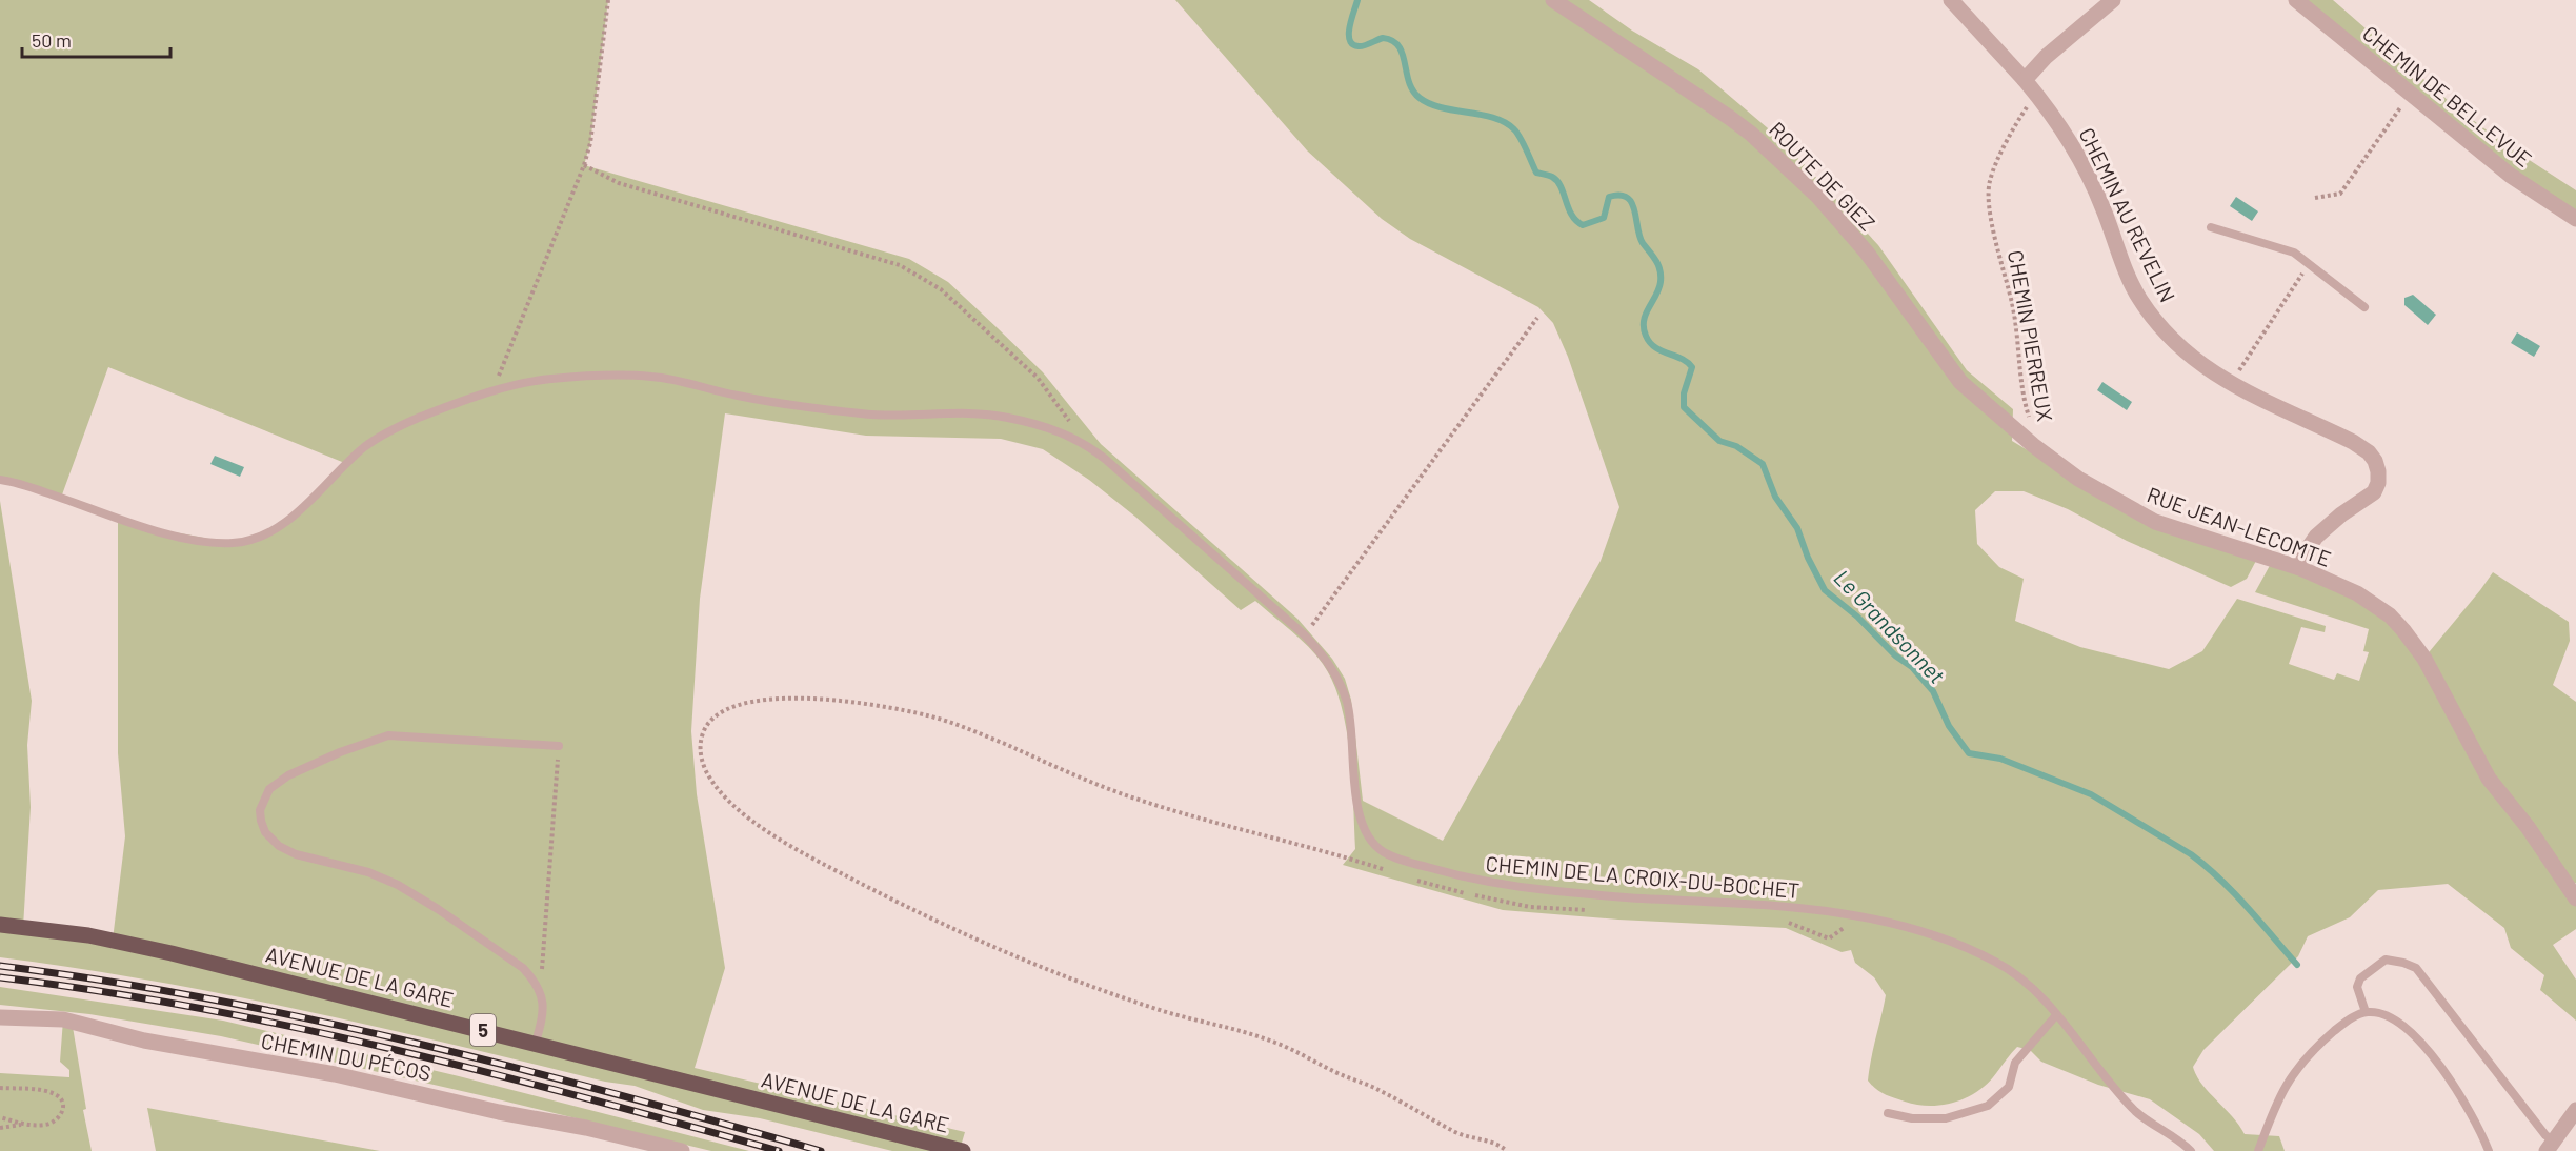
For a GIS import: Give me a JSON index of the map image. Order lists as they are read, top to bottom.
{
  "streets": {
    "main road": ["AVENUE DE LA GARE", "5"],
    "street": [
      "CHEMIN DE BELLEVUE",
      "ROUTE DE GIEZ",
      "CHEMIN AU REVELIN",
      "RUE JEAN-LECOMTE",
      "CHEMIN DU PÉCOS"
    ],
    "lane": ["CHEMIN DE LA CROIX-DU-BOCHET"],
    "path": ["CHEMIN PIERREUX"]
  },
  "crossings": [
    ["ROUTE DE GIEZ", "RUE JEAN-LECOMTE"],
    ["CHEMIN AU REVELIN", "CHEMIN PIERREUX"],
    ["CHEMIN AU REVELIN", "RUE JEAN-LECOMTE"],
    ["CHEMIN PIERREUX", "RUE JEAN-LECOMTE"]
  ],
  "water": ["Le Grandsonnet"],
  "scale_bar": "50 m"
}
